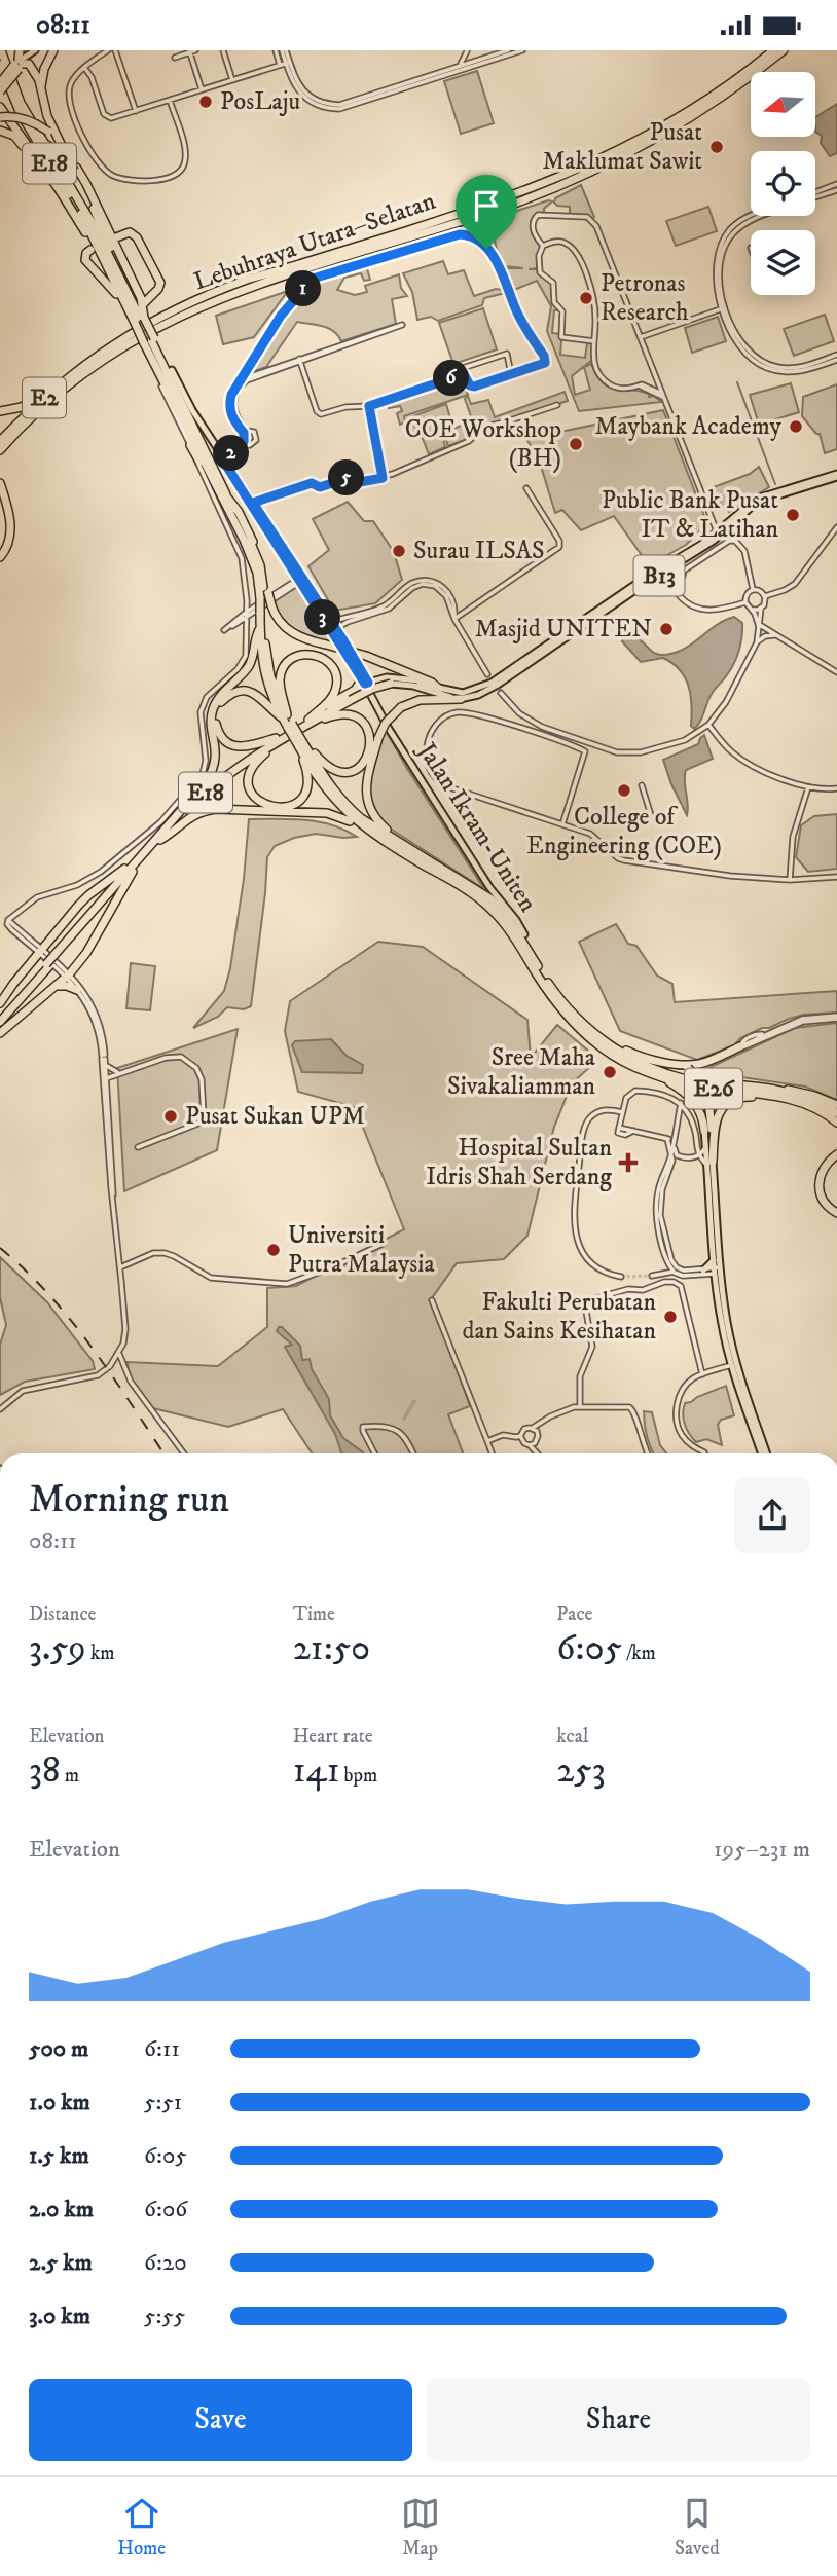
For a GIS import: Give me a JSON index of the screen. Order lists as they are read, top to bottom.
{
  "streets": {
    "highway": [
      "E18",
      "Lebuhraya Utara–Selatan",
      "E2",
      "B13",
      "E26"
    ],
    "main road": ["Jalan Ikram-Uniten"]
  },
  "crossings": [
    ["E18", "B13"],
    ["E18", "E26"]
  ],
  "places": {
    "other": [
      "PosLaju",
      "Pusat Maklumat Sawit",
      "Petronas Research",
      "Maybank Academy",
      "COE Workshop (BH)",
      "Public Bank Pusat IT & Latihan",
      "Surau ILSAS",
      "Masjid UNITEN",
      "College of Engineering (COE)",
      "Sree Maha Sivakaliamman",
      "Pusat Sukan UPM",
      "Universiti Putra Malaysia",
      "Fakulti Perubatan dan Sains Kesihatan"
    ],
    "health": ["Hospital Sultan Idris Shah Serdang"]
  },
  "north": "left",
  "page": {
    "status": "08:11",
    "pins": [
      "1",
      "6",
      "2",
      "5",
      "3"
    ],
    "heading": ["Morning run", "08:11"],
    "stats": [
      ["Distance", "3.59 km"],
      ["Time", "21:50"],
      ["Pace", "6:05 /km"],
      ["Elevation", "38 m"],
      ["Heart rate", "141 bpm"],
      ["kcal", "253"]
    ],
    "chart": ["Elevation", "195–231 m"],
    "list": [
      {
        "name": "500 m",
        "note": "6:11"
      },
      {
        "name": "1.0 km",
        "note": "5:51"
      },
      {
        "name": "1.5 km",
        "note": "6:05"
      },
      {
        "name": "2.0 km",
        "note": "6:06"
      },
      {
        "name": "2.5 km",
        "note": "6:20"
      },
      {
        "name": "3.0 km",
        "note": "5:55"
      }
    ],
    "buttons": ["Save", "Share"],
    "tabs": ["Home", "Map", "Saved"]
  }
}
